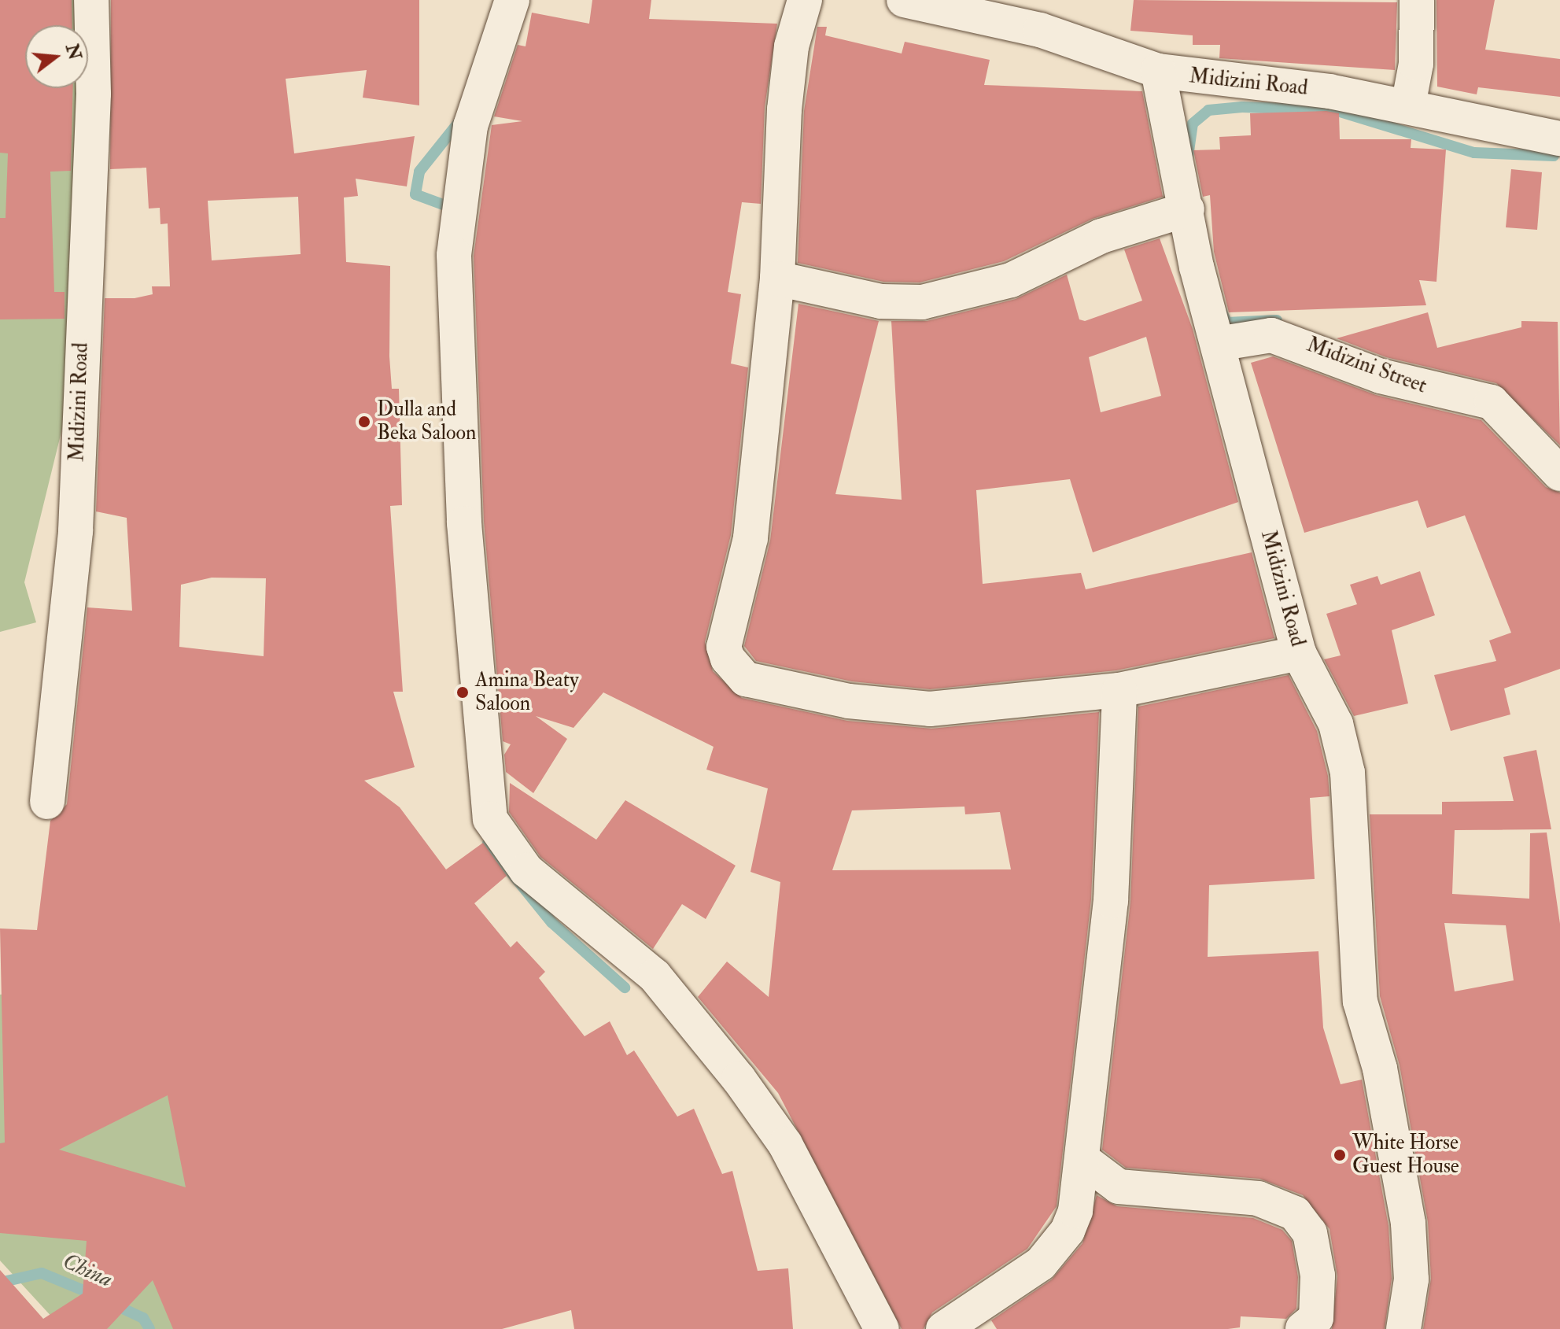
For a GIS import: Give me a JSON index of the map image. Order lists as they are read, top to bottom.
{
  "streets": {
    "street": ["Midizini Road", "Midizini Street"]
  },
  "crossings": [
    ["Midizini Road", "Midizini Street"]
  ],
  "water": ["China"],
  "places": ["Dulla and Beka Saloon", "Amina Beaty Saloon", "White Horse Guest House"],
  "north": "right"
}
